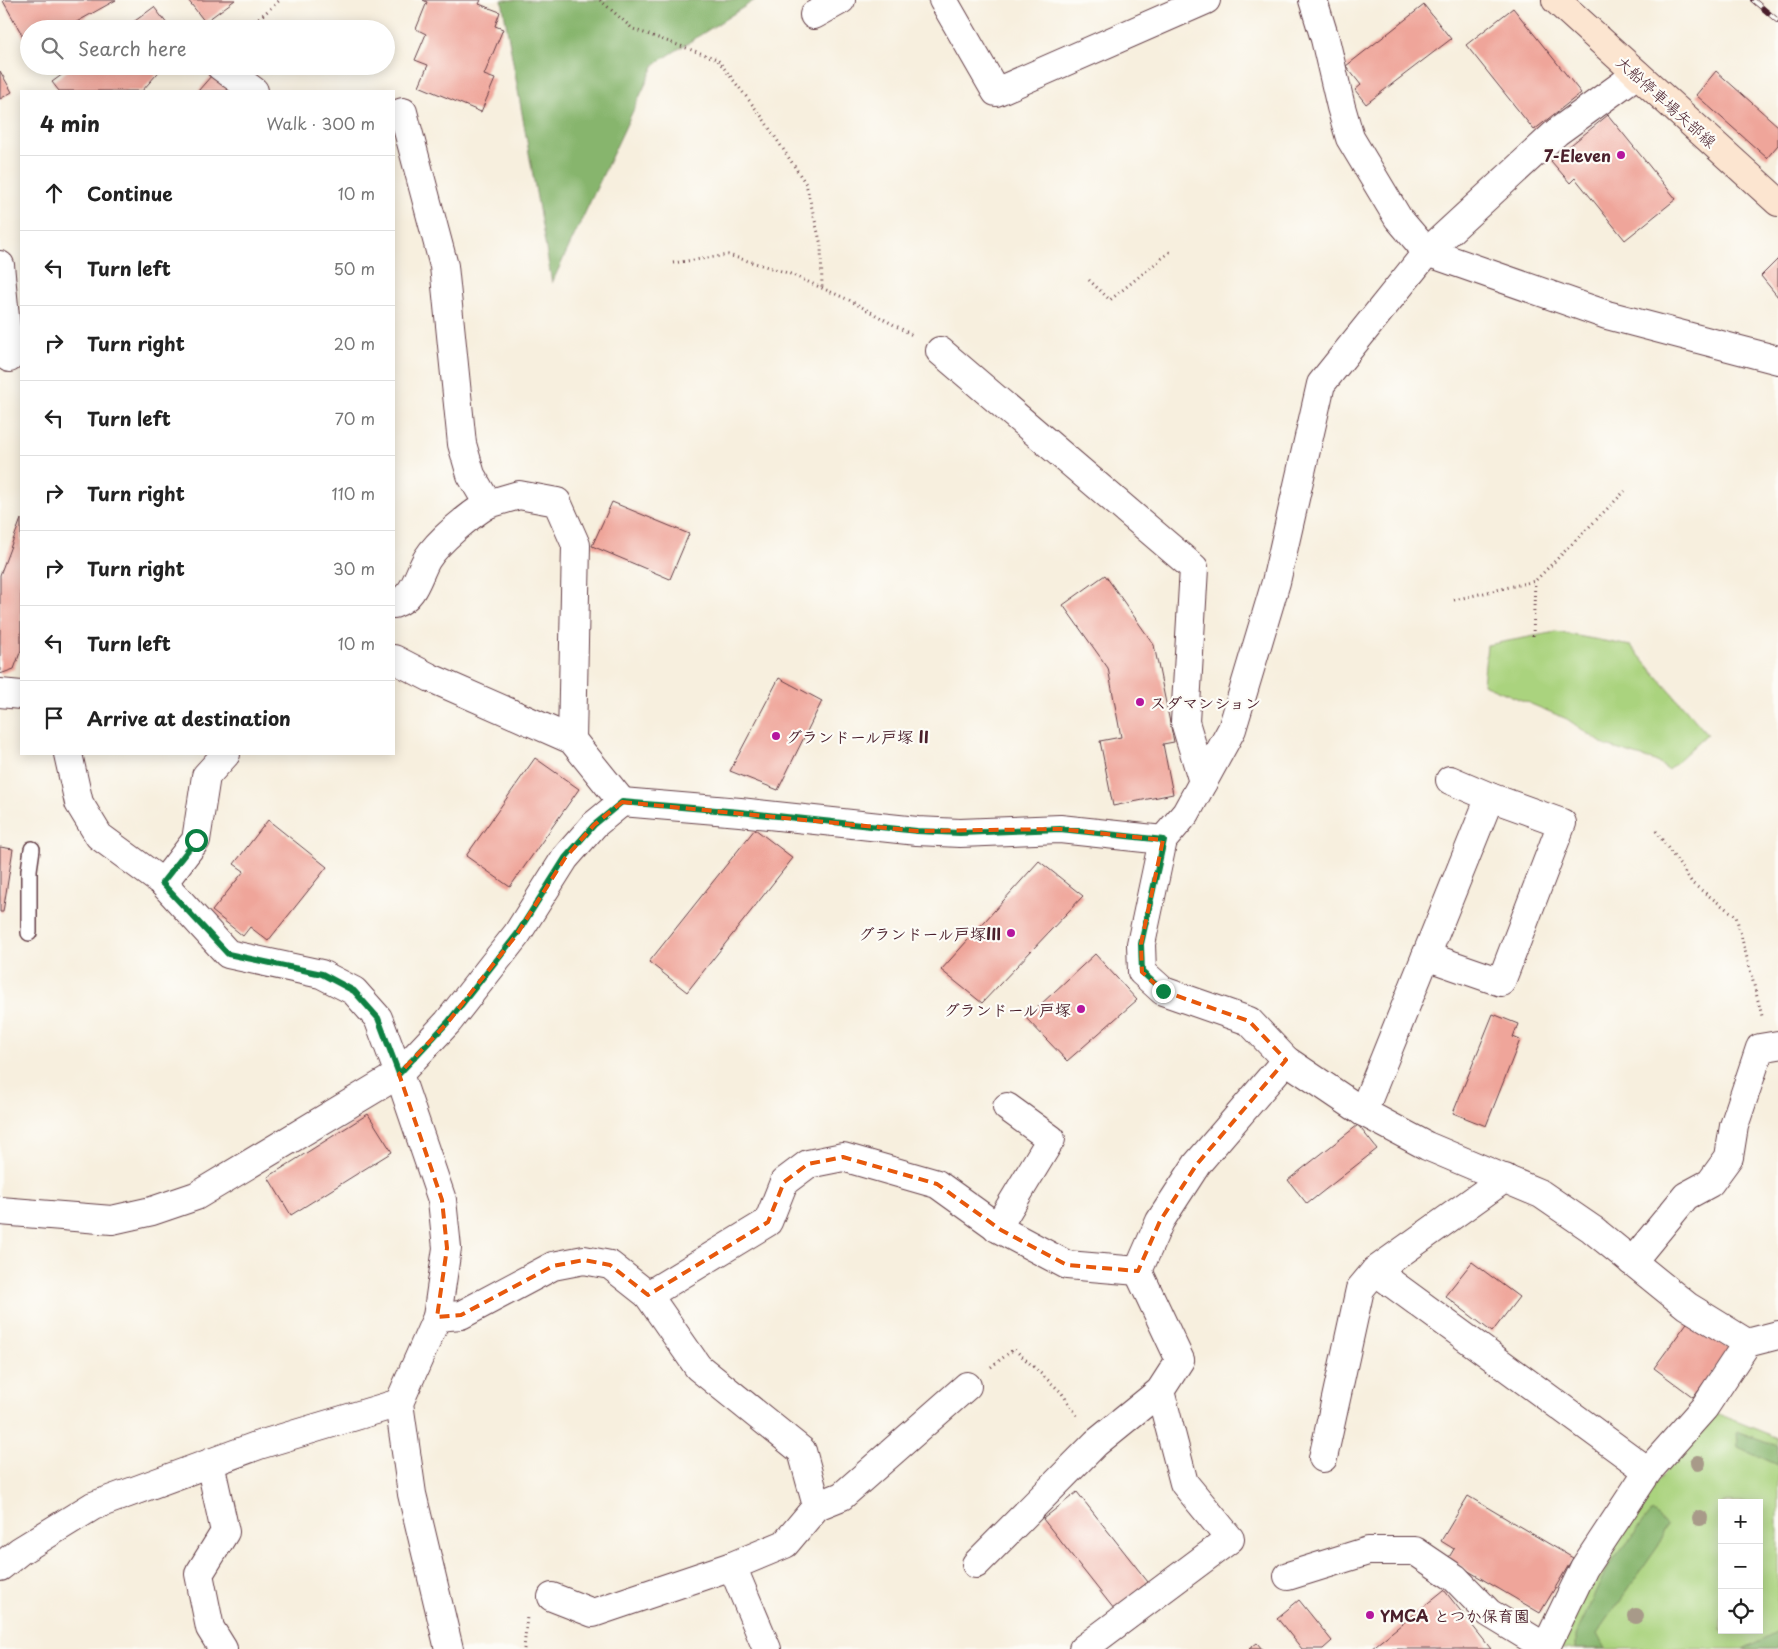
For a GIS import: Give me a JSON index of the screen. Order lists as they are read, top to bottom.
{
  "streets": {
    "main road": ["大船停車場矢部線"]
  },
  "places": [
    "7-Eleven",
    "スダマンション",
    "グランドール戸塚 II",
    "グランドール戸塚III",
    "グランドール戸塚",
    "YMCA とつか保育園"
  ],
  "page": {
    "search": "Search here",
    "heading": ["4 min", "Walk · 300 m"],
    "list": [
      ["Continue", "10 m"],
      ["Turn left", "50 m"],
      ["Turn right", "20 m"],
      ["Turn left", "70 m"],
      ["Turn right", "110 m"],
      ["Turn right", "30 m"],
      ["Turn left", "10 m"],
      "Arrive at destination"
    ],
    "map_buttons": ["+", "−"]
  }
}
